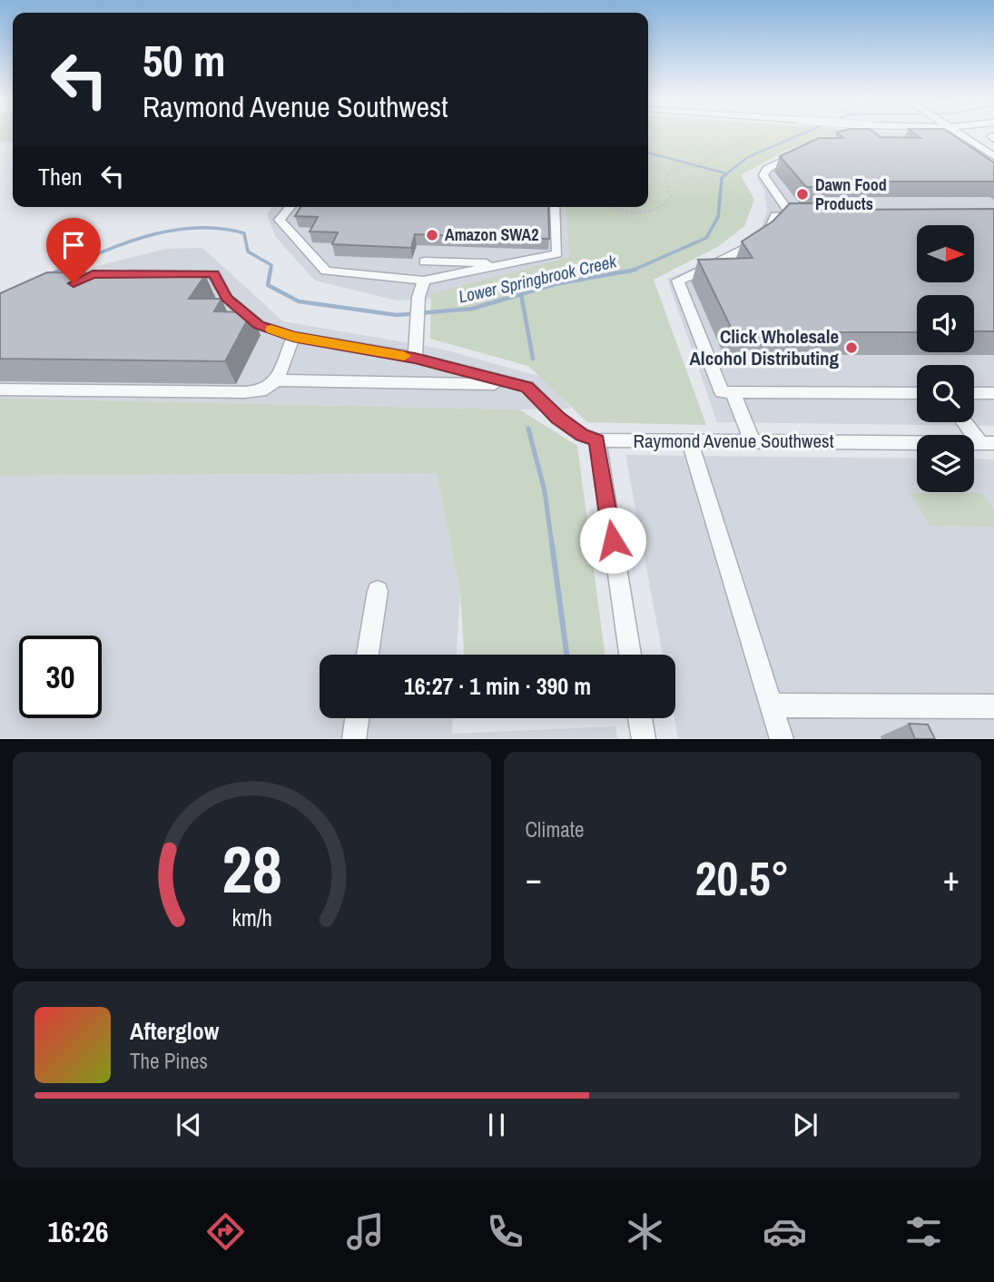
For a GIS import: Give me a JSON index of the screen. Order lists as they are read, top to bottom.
{
  "streets": {
    "street": ["Raymond Avenue Southwest"]
  },
  "water": ["Lower Springbrook Creek"],
  "places": ["Dawn Food Products", "Amazon SWA2", "Click Wholesale Alcohol Distributing"],
  "north": "right",
  "page": {
    "turn": ["50 m", "Raymond Avenue Southwest"],
    "then": "Then",
    "limit": "30",
    "trip": "16:27 · 1 min · 390 m",
    "tile": "Climate",
    "heat": ["−", "20.5°", "+"],
    "song": ["Afterglow", "The Pines"],
    "tabs": "16:26",
    "gauge": ["28", "km/h"]
  }
}
